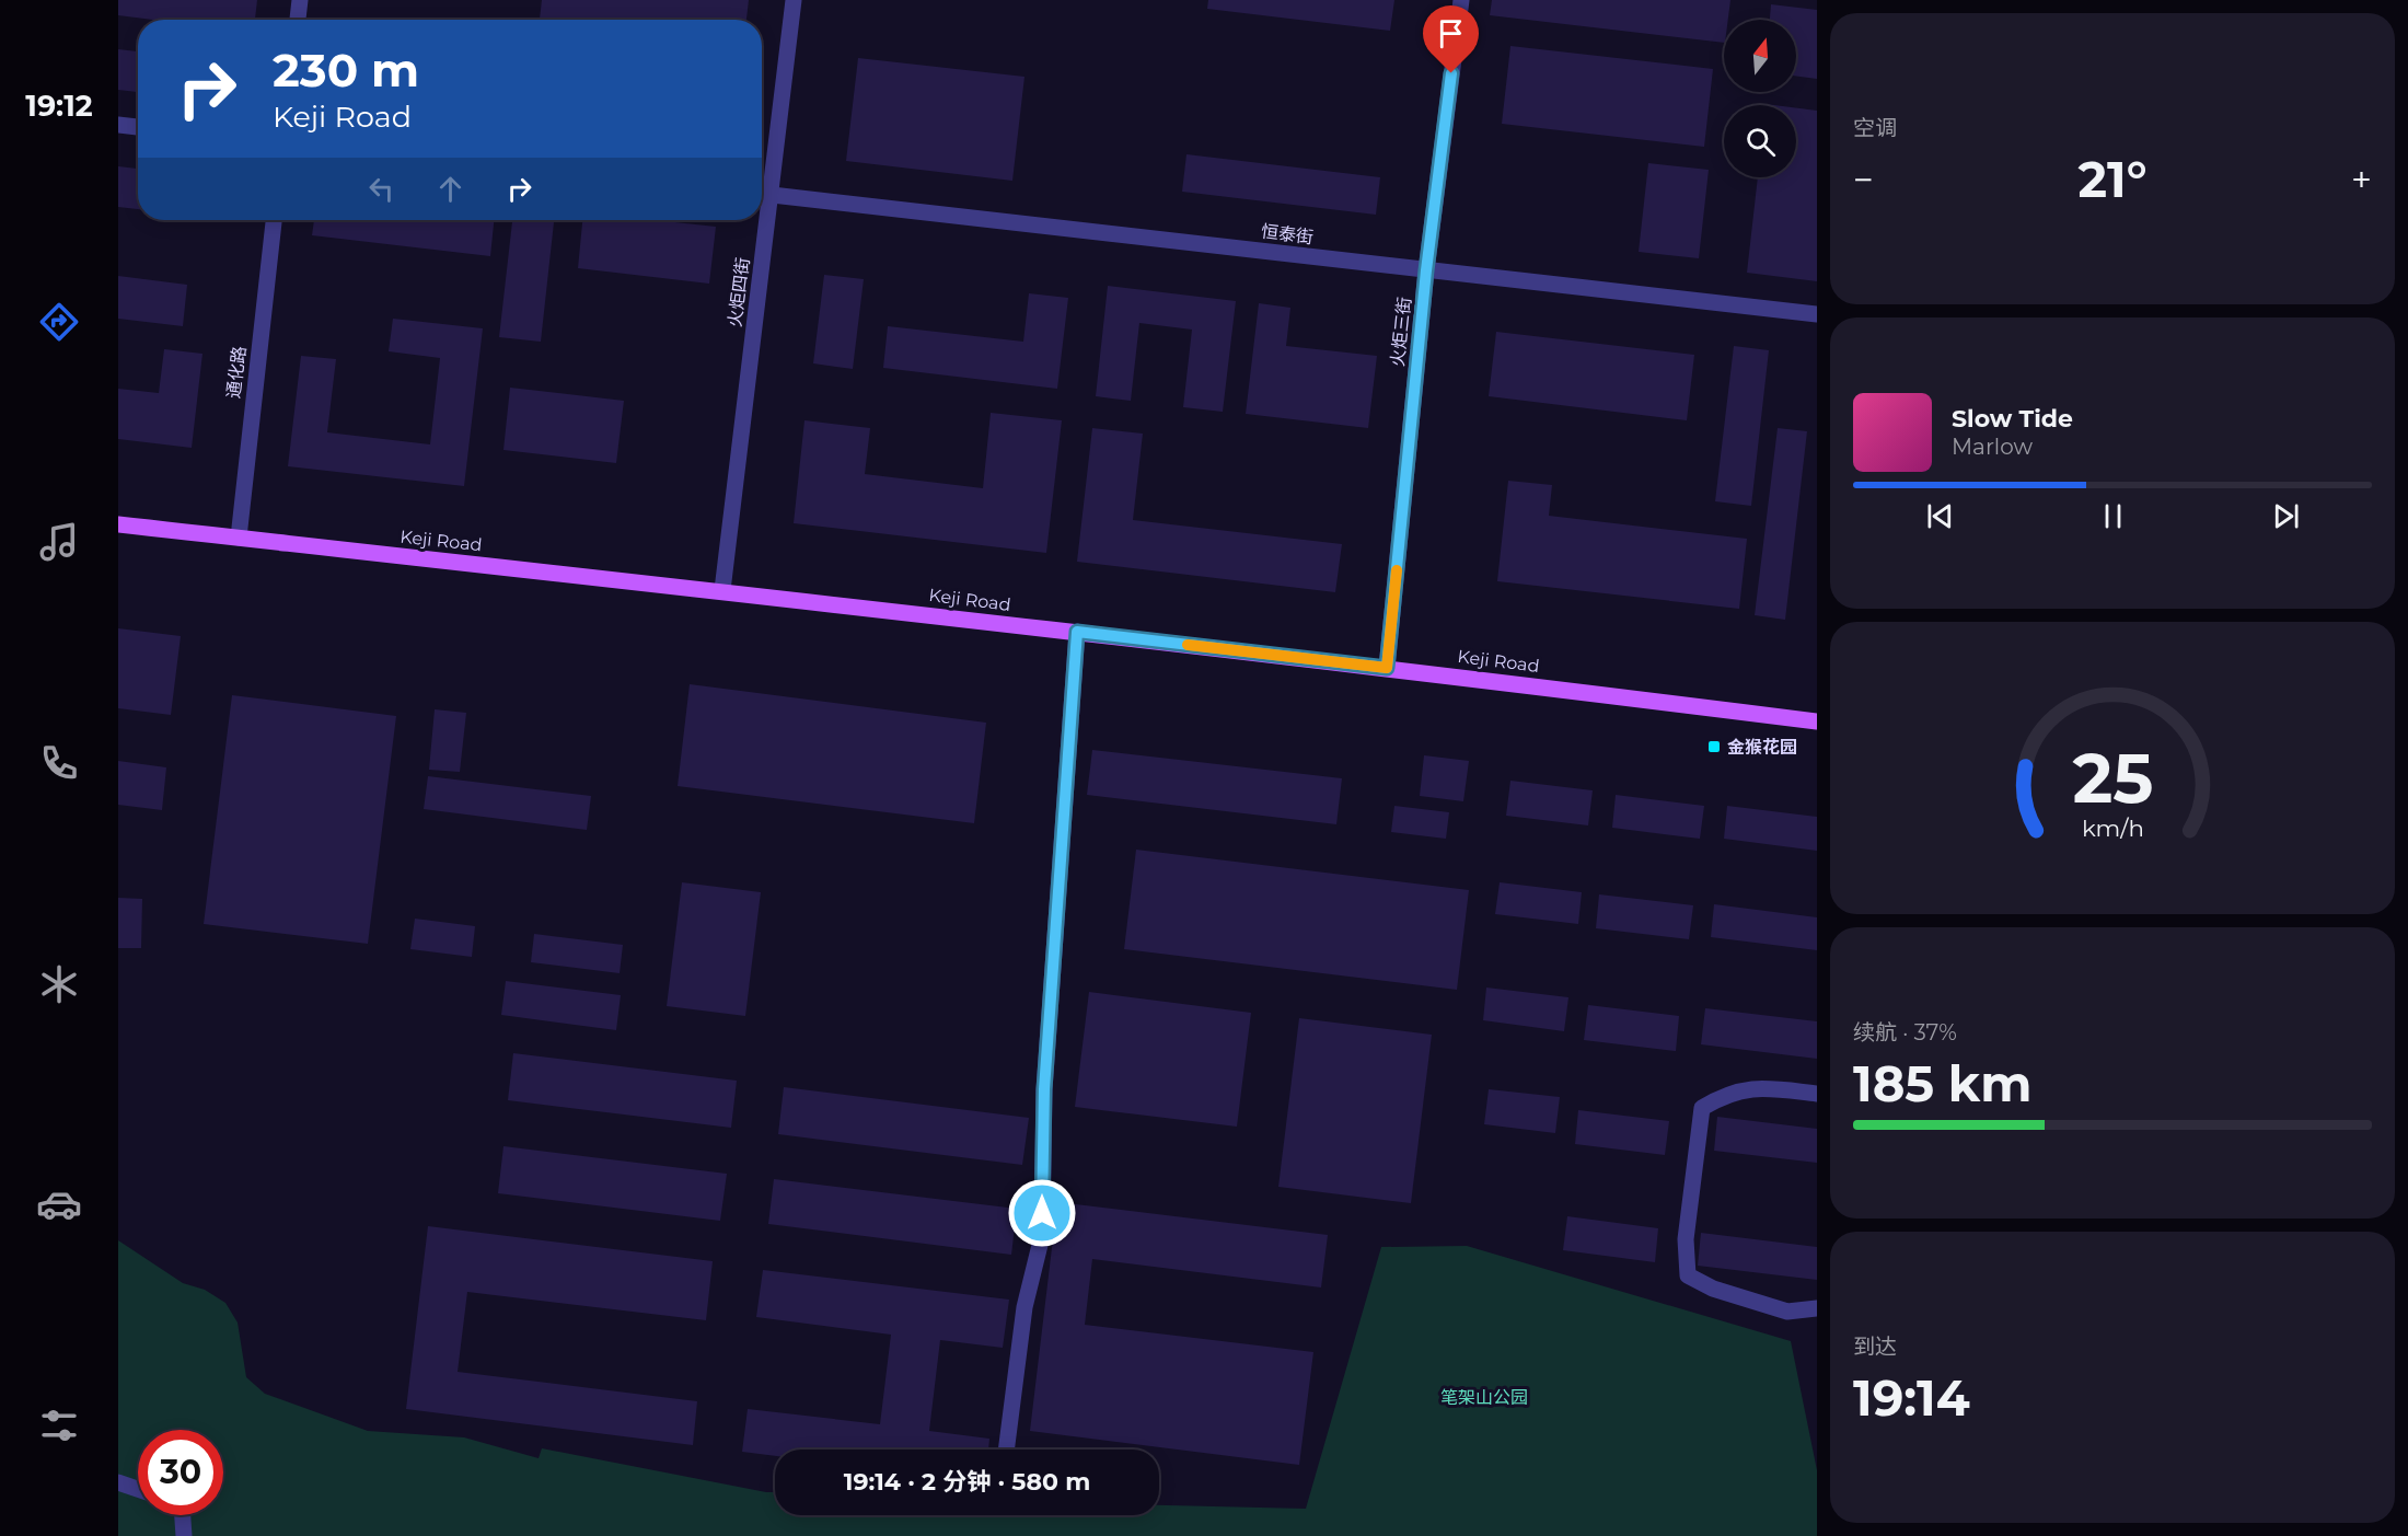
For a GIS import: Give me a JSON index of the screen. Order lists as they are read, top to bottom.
{
  "streets": {
    "main road": ["Keji Road"],
    "street": [
      "恒泰街",
      "火炬四街",
      "火炬三街",
      "通化路"
    ]
  },
  "crossings": [
    ["恒泰街", "火炬四街"],
    ["恒泰街", "火炬三街"],
    ["火炬四街", "Keji Road"],
    ["火炬三街", "Keji Road"],
    ["通化路", "Keji Road"]
  ],
  "parks": ["笔架山公园"],
  "places": {
    "transit": ["金猴花园"]
  },
  "north": "top",
  "page": {
    "tabs": "19:12",
    "tile": [
      "空调",
      ["续航 · 37%", "185 km"],
      ["到达", "19:14"]
    ],
    "turn": ["230 m", "Keji Road"],
    "heat": ["−", "21°", "+"],
    "song": ["Slow Tide", "Marlow"],
    "limit": "30",
    "trip": "19:14 · 2 分钟 · 580 m",
    "gauge": ["25", "km/h"]
  }
}
